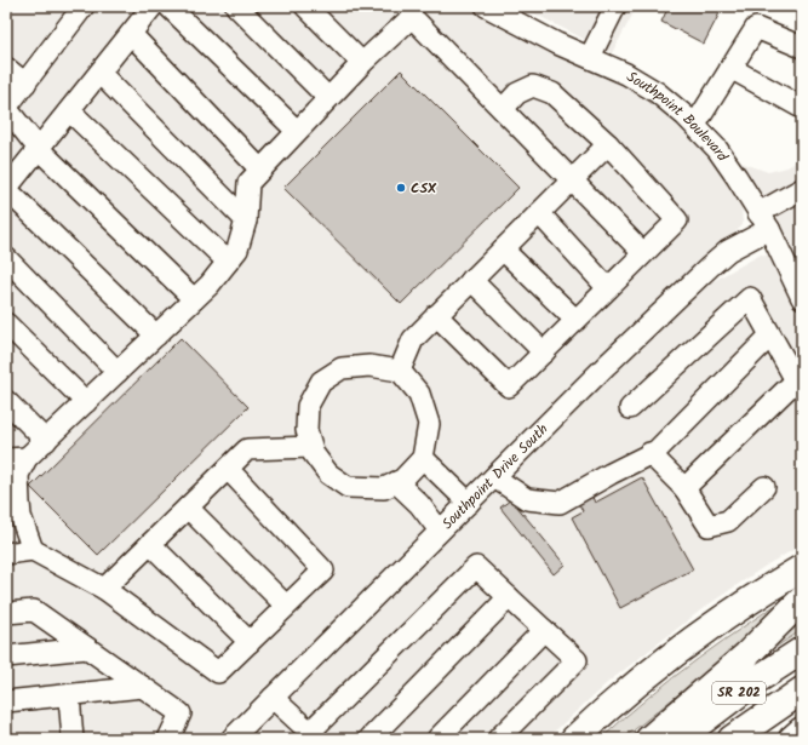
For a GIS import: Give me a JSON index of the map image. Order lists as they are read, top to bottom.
{
  "streets": {
    "highway": ["SR 202"],
    "street": ["Southpoint Boulevard", "Southpoint Drive South"]
  },
  "crossings": [
    ["Southpoint Boulevard", "Southpoint Drive South"]
  ],
  "places": ["CSX"]
}
